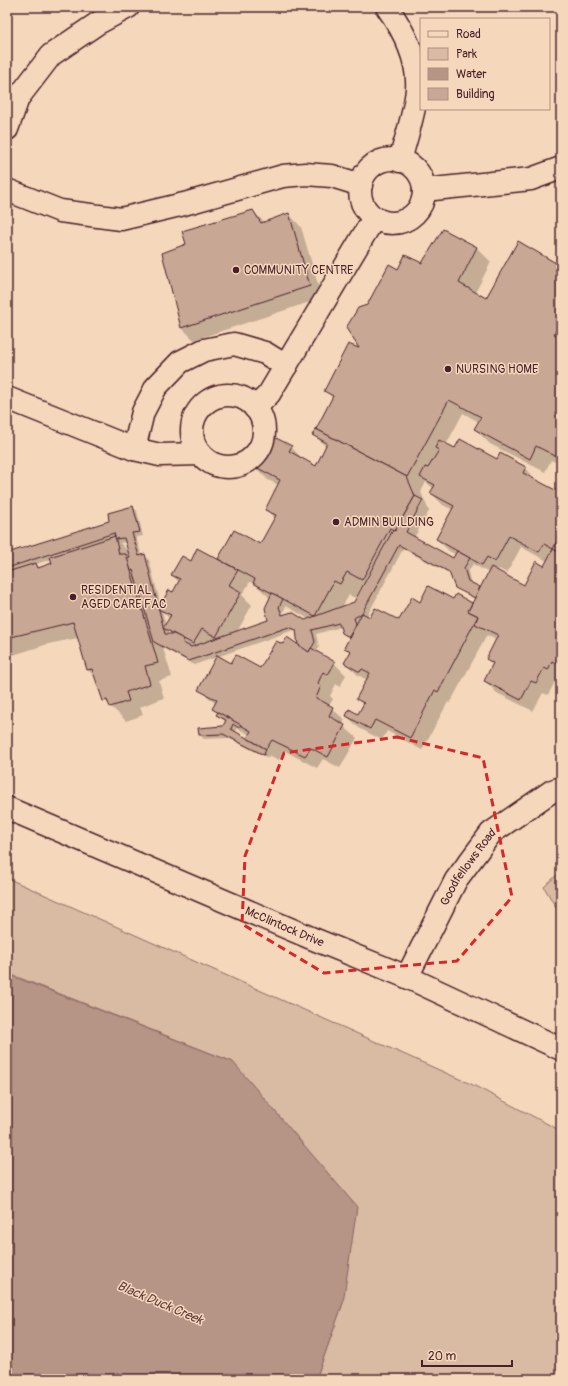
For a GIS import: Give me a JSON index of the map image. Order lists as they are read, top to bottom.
{
  "streets": {
    "street": ["Goodfellows Road", "McClintock Drive"]
  },
  "crossings": [
    ["Goodfellows Road", "McClintock Drive"]
  ],
  "water": ["Black Duck Creek"],
  "places": [
    "COMMUNITY CENTRE",
    "NURSING HOME",
    "ADMIN BUILDING",
    "RESIDENTIAL AGED CARE FAC"
  ],
  "legend": [
    "Road",
    "Park",
    "Water",
    "Building"
  ],
  "scale_bar": "20 m"
}
